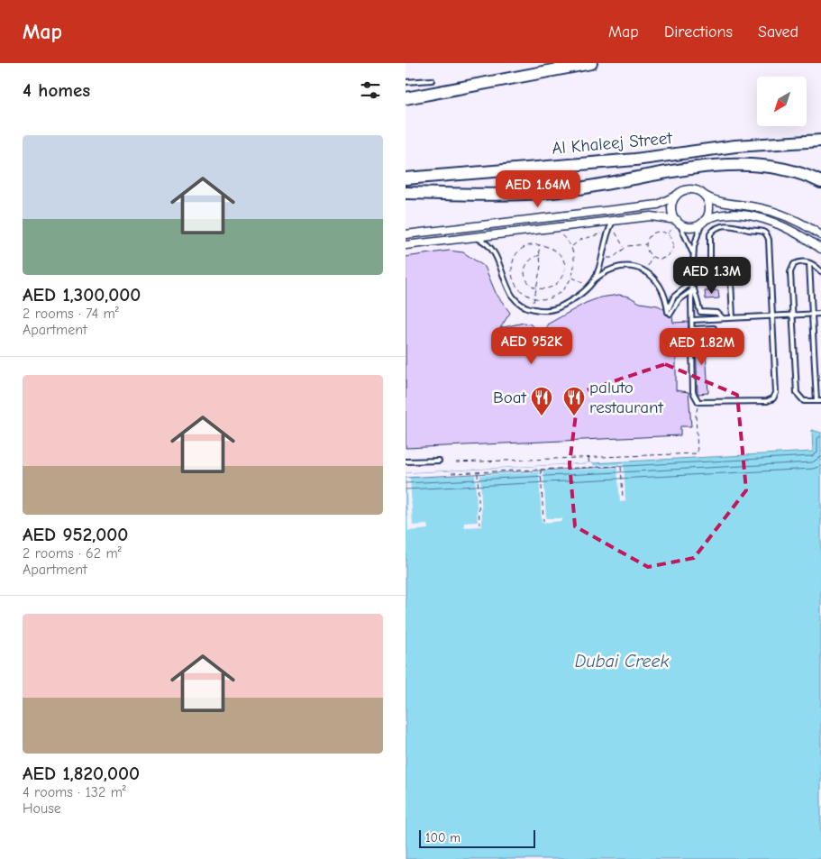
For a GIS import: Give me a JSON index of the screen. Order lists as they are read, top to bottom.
{
  "streets": {
    "main road": ["Al Khaleej Street"]
  },
  "water": ["Dubai Creek"],
  "places": {
    "restaurant": ["Boat", "paluto restaurant"]
  },
  "scale_bar": "100 m",
  "north": "bottom left",
  "page": {
    "header": "Map",
    "nav": ["Map", "Directions", "Saved"],
    "heading": "4 homes",
    "list": [
      {
        "name": "AED 1,300,000",
        "note": "2 rooms · 74 m² · Apartment"
      },
      {
        "name": "AED 952,000",
        "note": "2 rooms · 62 m² · Apartment"
      },
      {
        "name": "AED 1,820,000",
        "note": "4 rooms · 132 m² · House"
      }
    ],
    "price": [
      "AED 1.64M",
      "AED 1.3M",
      "AED 952K",
      "AED 1.82M"
    ],
    "scale": "100 m"
  }
}
